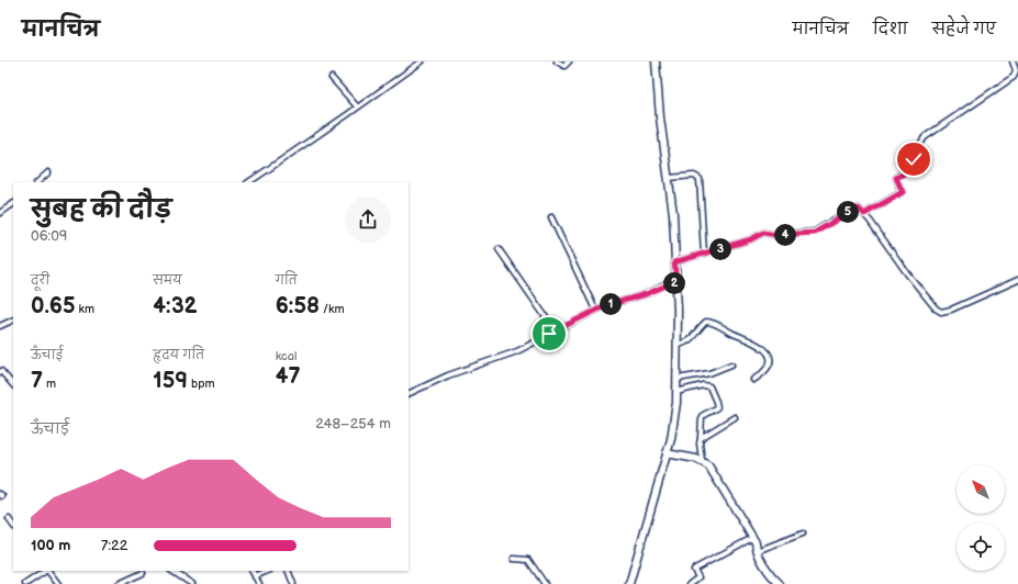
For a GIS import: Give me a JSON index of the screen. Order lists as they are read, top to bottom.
{
  "north": "top left",
  "page": {
    "header": "मानचित्र",
    "nav": ["मानचित्र", "दिशा", "सहेजे गए"],
    "heading": ["सुबह की दौड़", "06:09"],
    "pins": [
      "5",
      "4",
      "3",
      "2",
      "1"
    ],
    "stats": [
      ["दूरी", "0.65 km"],
      ["समय", "4:32"],
      ["गति", "6:58 /km"],
      ["ऊँचाई", "7 m"],
      ["हृदय गति", "159 bpm"],
      ["kcal", "47"]
    ],
    "chart": ["ऊँचाई", "248–254 m"],
    "list": [
      {
        "name": "100 m",
        "note": "7:22"
      }
    ]
  }
}
